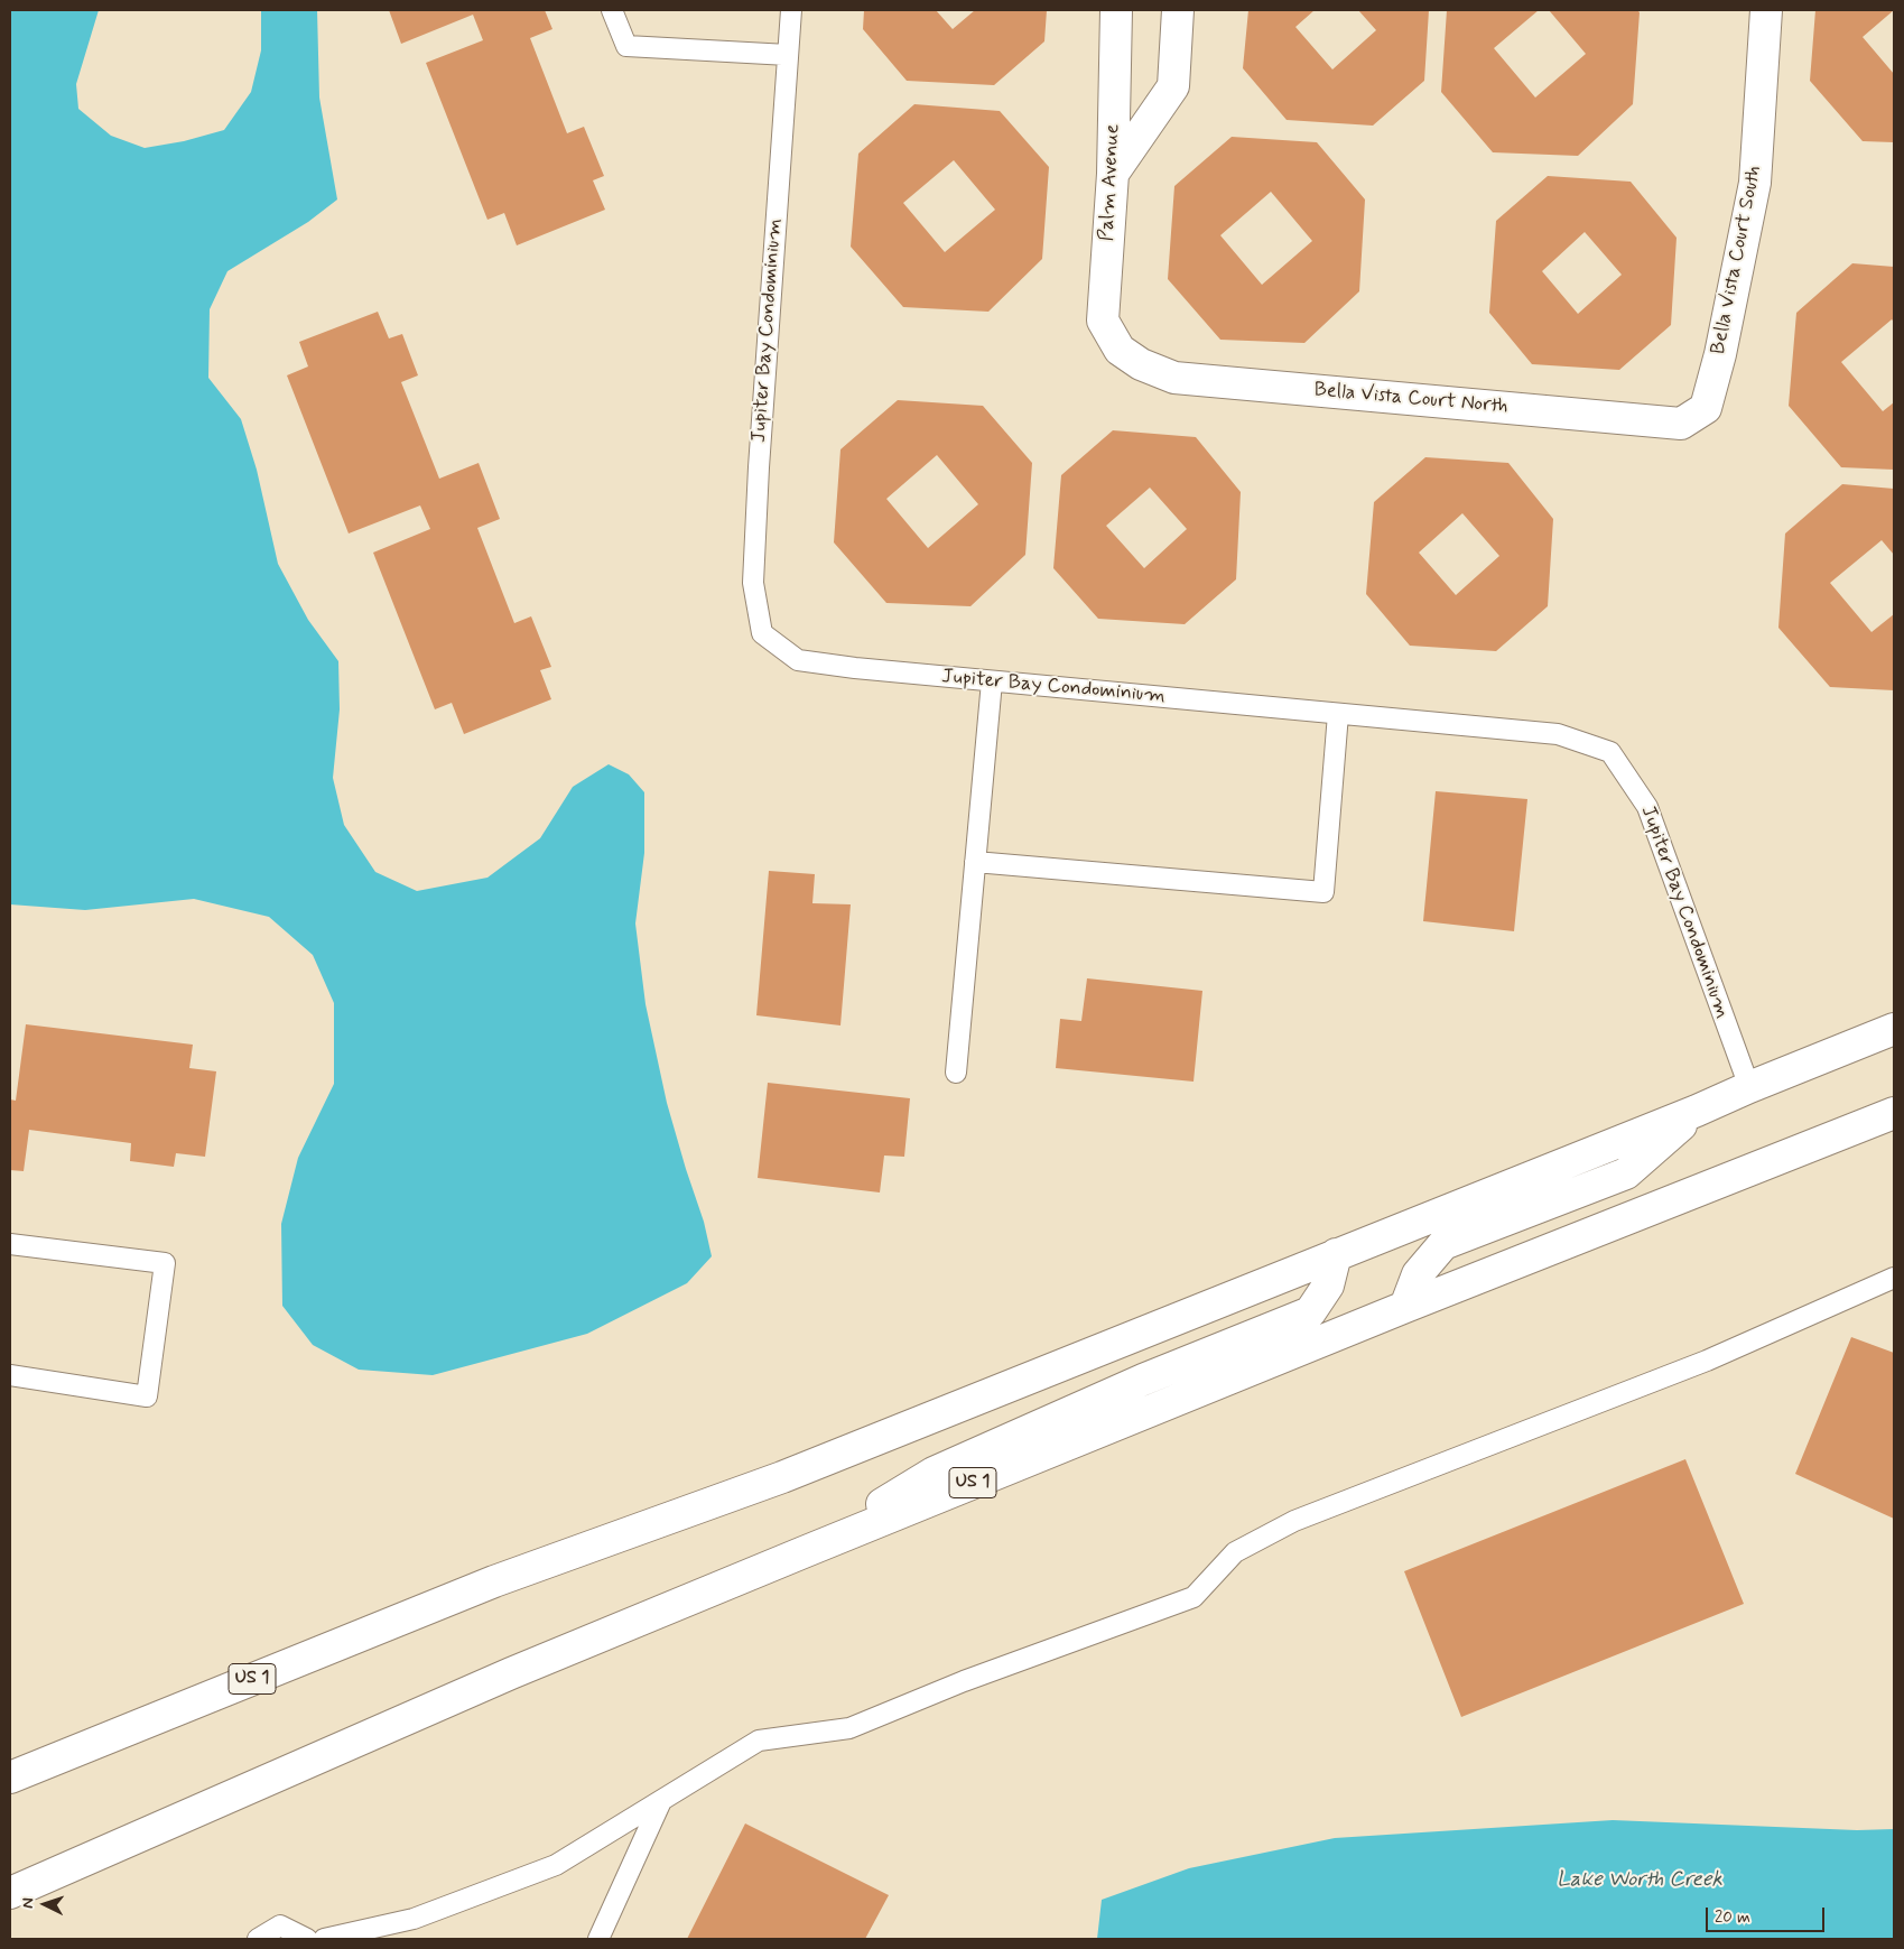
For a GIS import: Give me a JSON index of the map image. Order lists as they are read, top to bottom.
{
  "streets": {
    "main road": [
      "Palm Avenue",
      "Bella Vista Court South",
      "Bella Vista Court North",
      "US 1"
    ],
    "lane": ["Jupiter Bay Condominium"]
  },
  "crossings": [
    ["Palm Avenue", "Bella Vista Court North"],
    ["Bella Vista Court South", "Bella Vista Court North"],
    ["Jupiter Bay Condominium", "US 1"]
  ],
  "water": ["Lake Worth Creek"],
  "scale_bar": "20 m",
  "north": "left"
}
